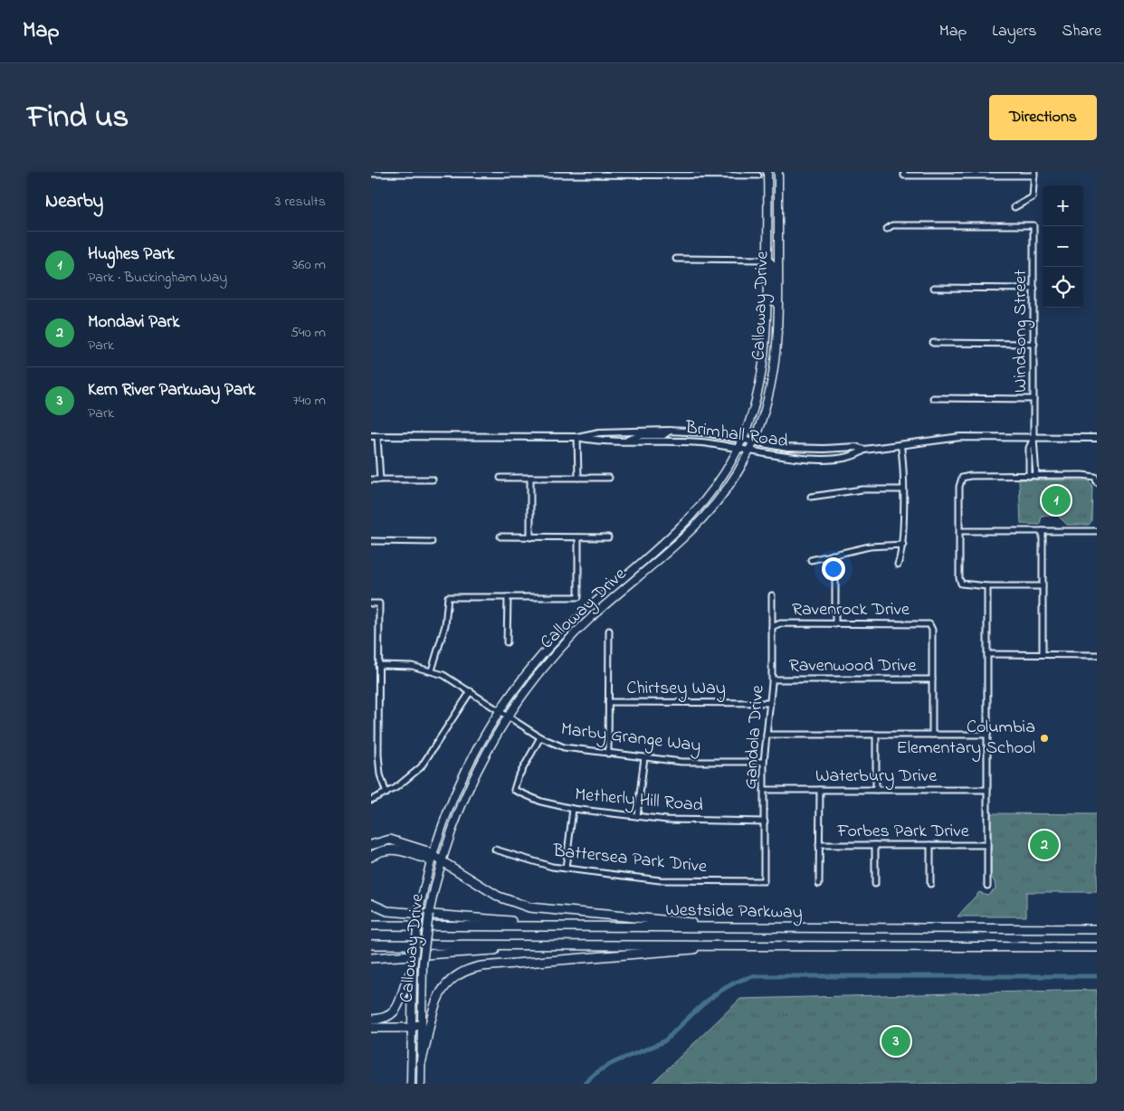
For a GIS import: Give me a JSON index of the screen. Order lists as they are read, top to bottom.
{
  "streets": {
    "highway": ["Westside Parkway"],
    "main road": ["Calloway Drive"],
    "street": [
      "Windsong Street",
      "Brimhall Road",
      "Ravenrock Drive",
      "Ravenwood Drive",
      "Chirtsey Way",
      "Gandola Drive",
      "Marby Grange Way",
      "Waterbury Drive",
      "Metherly Hill Road",
      "Forbes Park Drive",
      "Battersea Park Drive"
    ]
  },
  "crossings": [
    ["Calloway Drive", "Brimhall Road"],
    ["Calloway Drive", "Marby Grange Way"],
    ["Windsong Street", "Brimhall Road"],
    ["Ravenrock Drive", "Ravenwood Drive"],
    ["Ravenrock Drive", "Gandola Drive"],
    ["Ravenwood Drive", "Gandola Drive"],
    ["Chirtsey Way", "Gandola Drive"],
    ["Gandola Drive", "Marby Grange Way"],
    ["Gandola Drive", "Waterbury Drive"],
    ["Gandola Drive", "Metherly Hill Road"],
    ["Gandola Drive", "Battersea Park Drive"],
    ["Marby Grange Way", "Metherly Hill Road"]
  ],
  "places": ["Columbia Elementary School"],
  "page": {
    "header": "Map",
    "nav": ["Map", "Layers", "Share"],
    "title": "Find us",
    "buttons": "Directions",
    "heading": ["Nearby", "3 results"],
    "map_buttons": ["+", "−"],
    "list": [
      {
        "mark": "1",
        "name": "Hughes Park",
        "note": "Park · Buckingham Way",
        "value": "360 m"
      },
      {
        "mark": "2",
        "name": "Mondavi Park",
        "note": "Park",
        "value": "540 m"
      },
      {
        "mark": "3",
        "name": "Kern River Parkway Park",
        "note": "Park",
        "value": "740 m"
      }
    ],
    "pins": ["1", "2", "3"]
  }
}
